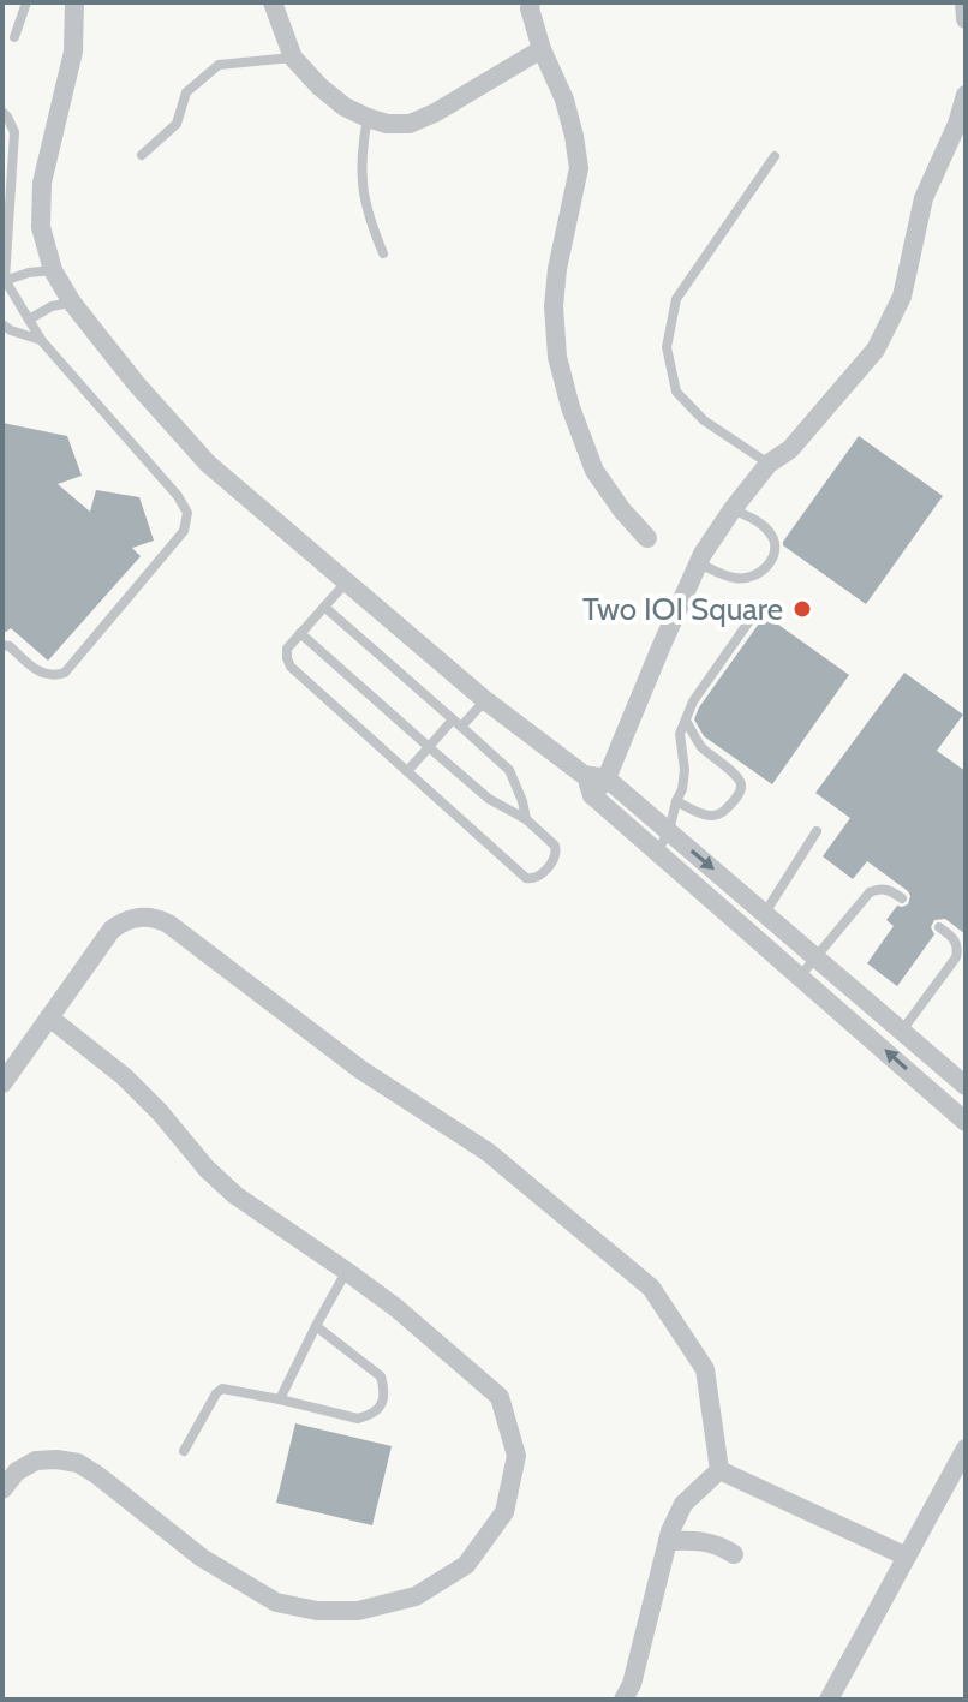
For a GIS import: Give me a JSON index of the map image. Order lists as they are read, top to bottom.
{
  "places": ["Two IOI Square"]
}
